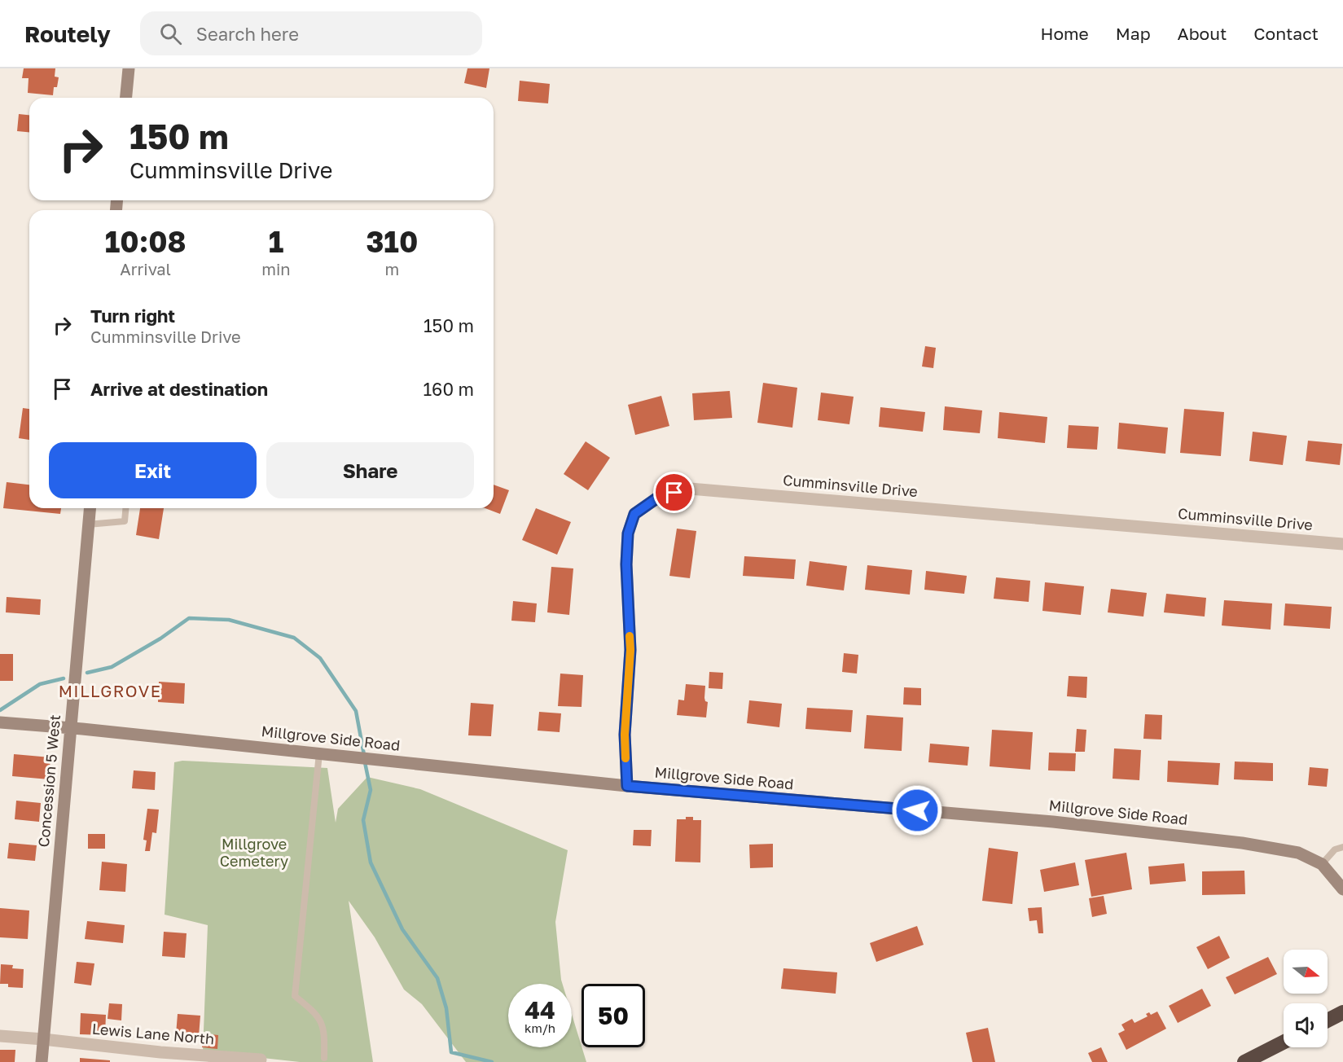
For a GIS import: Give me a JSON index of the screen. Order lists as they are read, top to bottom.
{
  "streets": {
    "main road": ["Millgrove Side Road", "Concession 5 West"],
    "street": ["Cumminsville Drive", "Lewis Lane North"]
  },
  "crossings": [
    ["Cumminsville Drive", "Millgrove Side Road"],
    ["Millgrove Side Road", "Concession 5 West"],
    ["Concession 5 West", "Lewis Lane North"]
  ],
  "districts": ["MILLGROVE"],
  "parks": ["Millgrove Cemetery"],
  "north": "right",
  "page": {
    "header": "Routely",
    "search": "Search here",
    "nav": [
      "Home",
      "Map",
      "About",
      "Contact"
    ],
    "turn": ["150 m", "Cumminsville Drive"],
    "eta": [
      "10:08",
      "Arrival",
      "1",
      "min",
      "310",
      "m"
    ],
    "list": [
      {
        "name": "Turn right",
        "note": "Cumminsville Drive",
        "value": "150 m"
      },
      {
        "name": "Arrive at destination",
        "value": "160 m"
      }
    ],
    "buttons": ["Exit", "Share"],
    "speed": "44 km/h",
    "limit": "50"
  }
}
